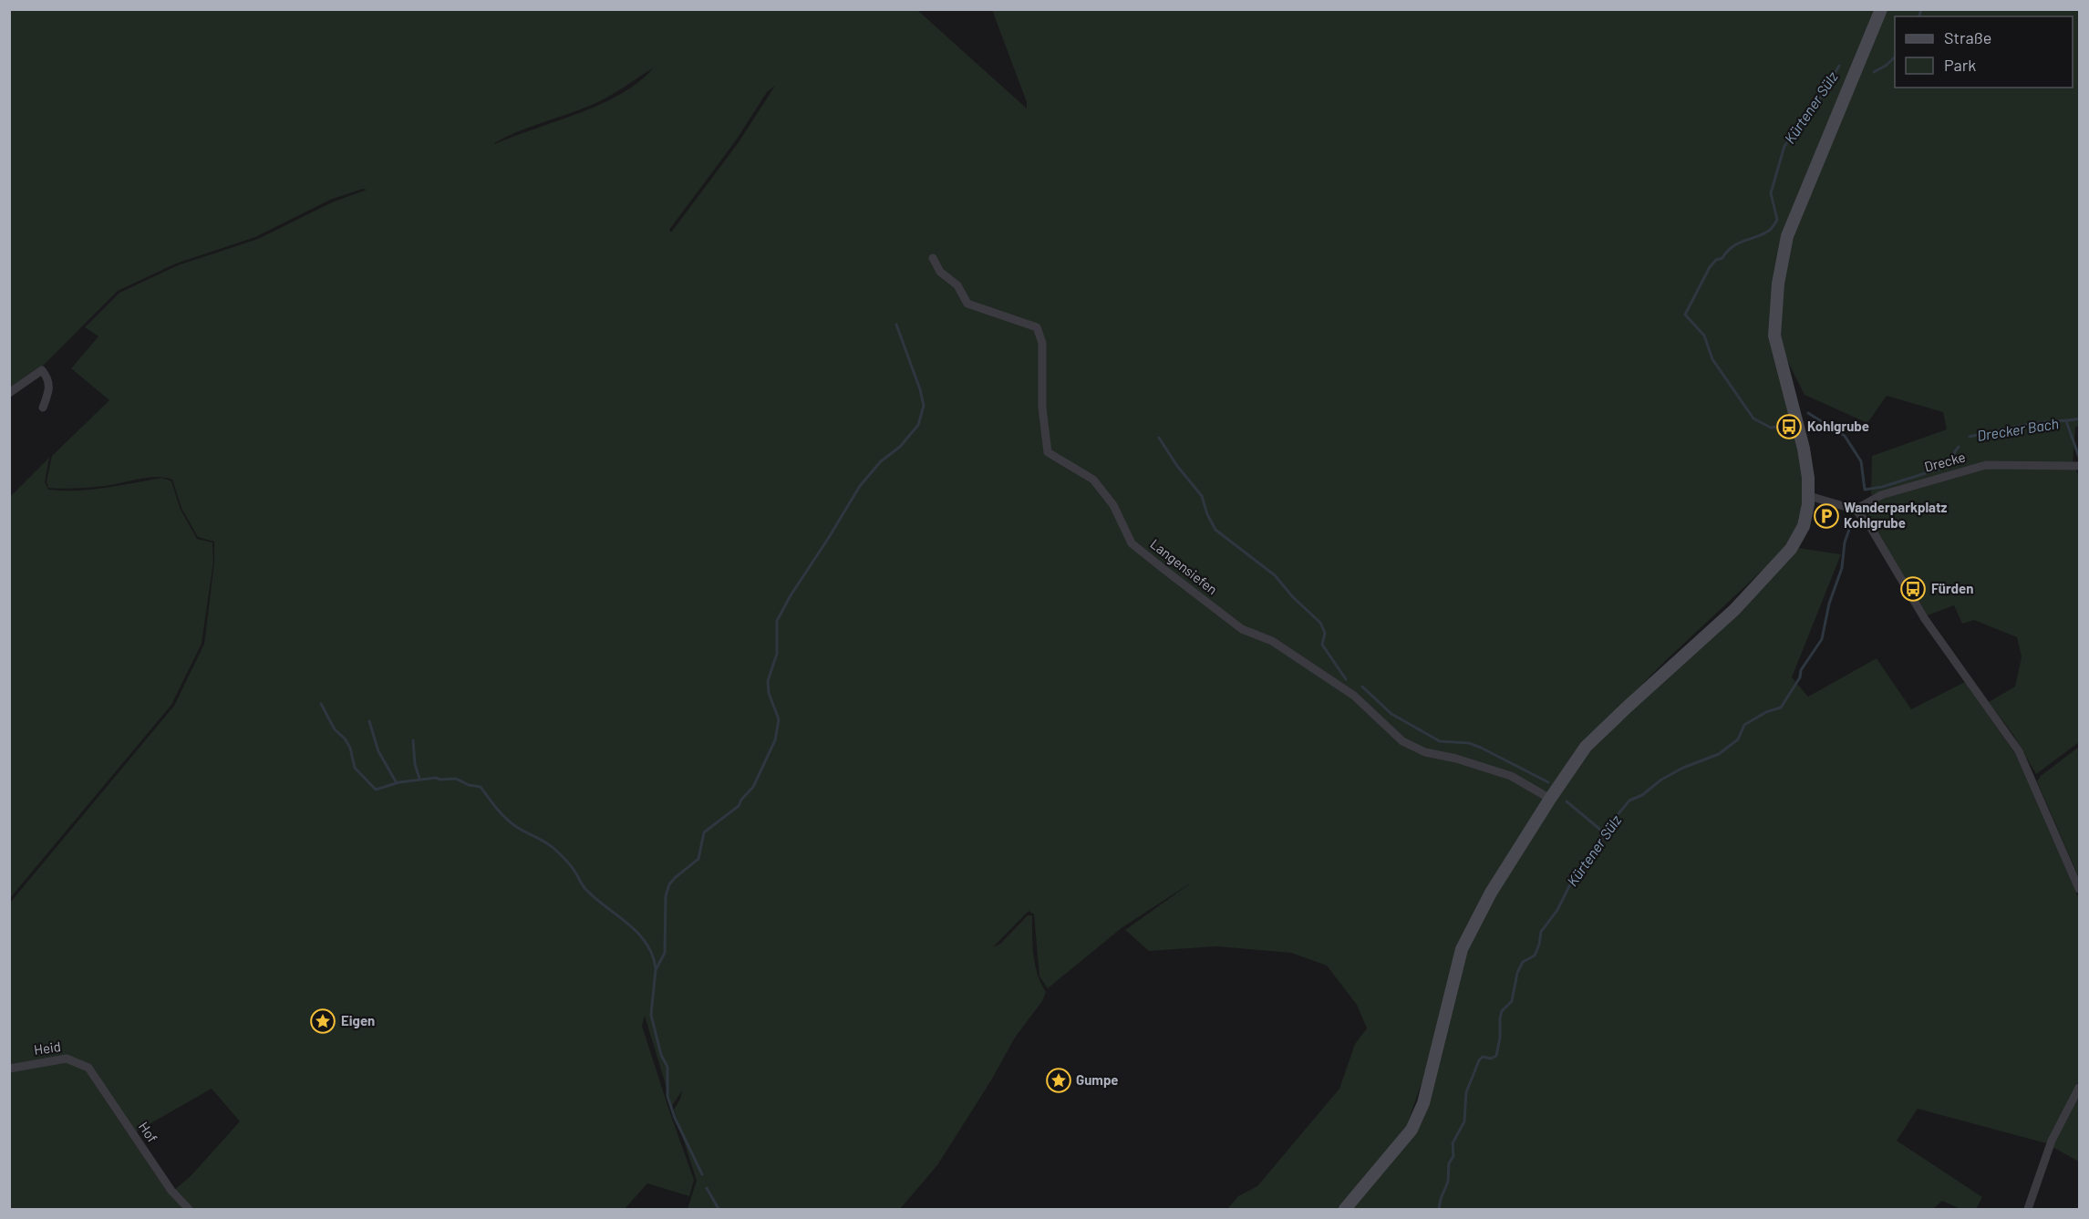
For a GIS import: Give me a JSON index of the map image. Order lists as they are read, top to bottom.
{
  "streets": {
    "street": [
      "Drecke",
      "Langensiefen",
      "Heid",
      "Hof"
    ]
  },
  "crossings": [
    ["Heid", "Hof"]
  ],
  "water": ["Kürtener Sülz", "Drecker Bach"],
  "places": {
    "bus stop": ["Kohlgrube", "Fürden"],
    "parking": ["Wanderparkplatz Kohlgrube"],
    "place": ["Eigen", "Gumpe"]
  },
  "legend": ["Straße", "Park"]
}
